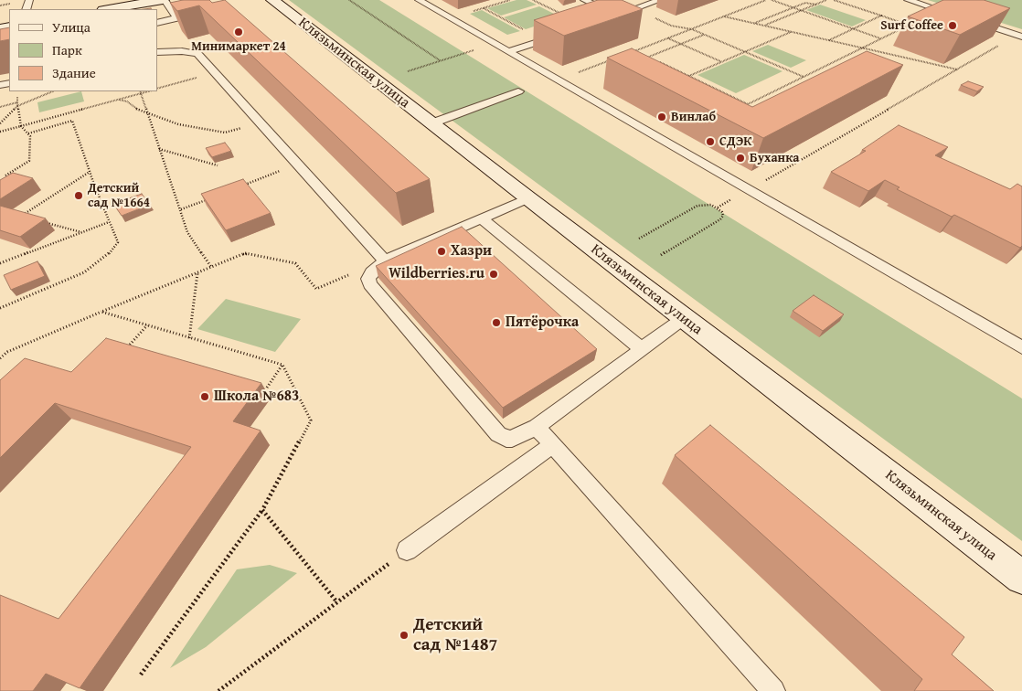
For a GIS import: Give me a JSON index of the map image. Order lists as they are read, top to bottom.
{
  "streets": {
    "street": ["Клязьминская улица"]
  },
  "places": [
    "Surf Coffee",
    "Минимаркет 24",
    "Винлаб",
    "СДЭК",
    "Буханка",
    "Детский сад №1664",
    "Хазри",
    "Wildberries.ru",
    "Пятёрочка",
    "Школа №683",
    "Детский сад №1487"
  ],
  "legend": ["Улица", "Парк", "Здание"]
}
